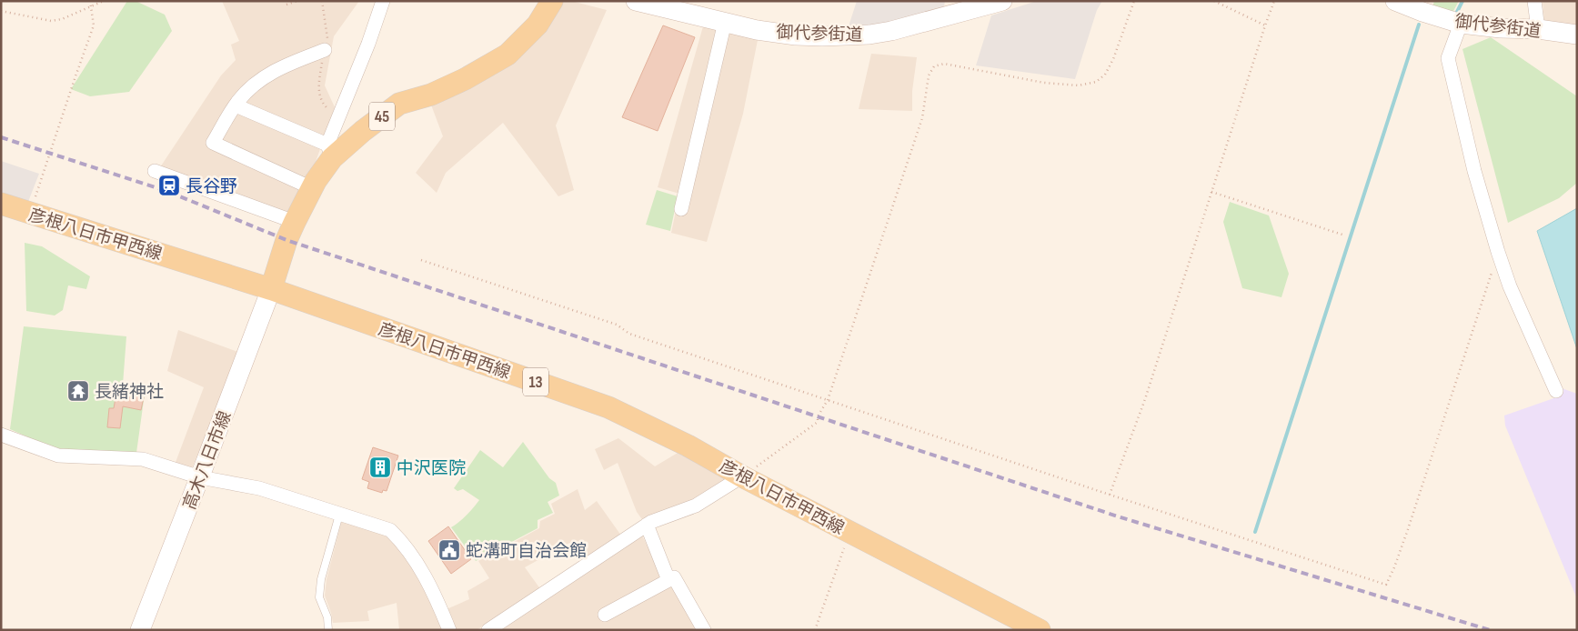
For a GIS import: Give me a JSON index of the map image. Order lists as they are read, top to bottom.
{
  "streets": {
    "main road": ["45", "彦根八日市甲西線", "13"],
    "street": ["御代参街道", "高木八日市線"]
  },
  "crossings": [
    ["45", "彦根八日市甲西線"],
    ["45", "高木八日市線"],
    ["彦根八日市甲西線", "高木八日市線"]
  ],
  "places": {
    "station": ["長谷野"],
    "temple": ["長緒神社"],
    "building": ["中沢医院"],
    "public building": ["蛇溝町自治会館"]
  }
}
